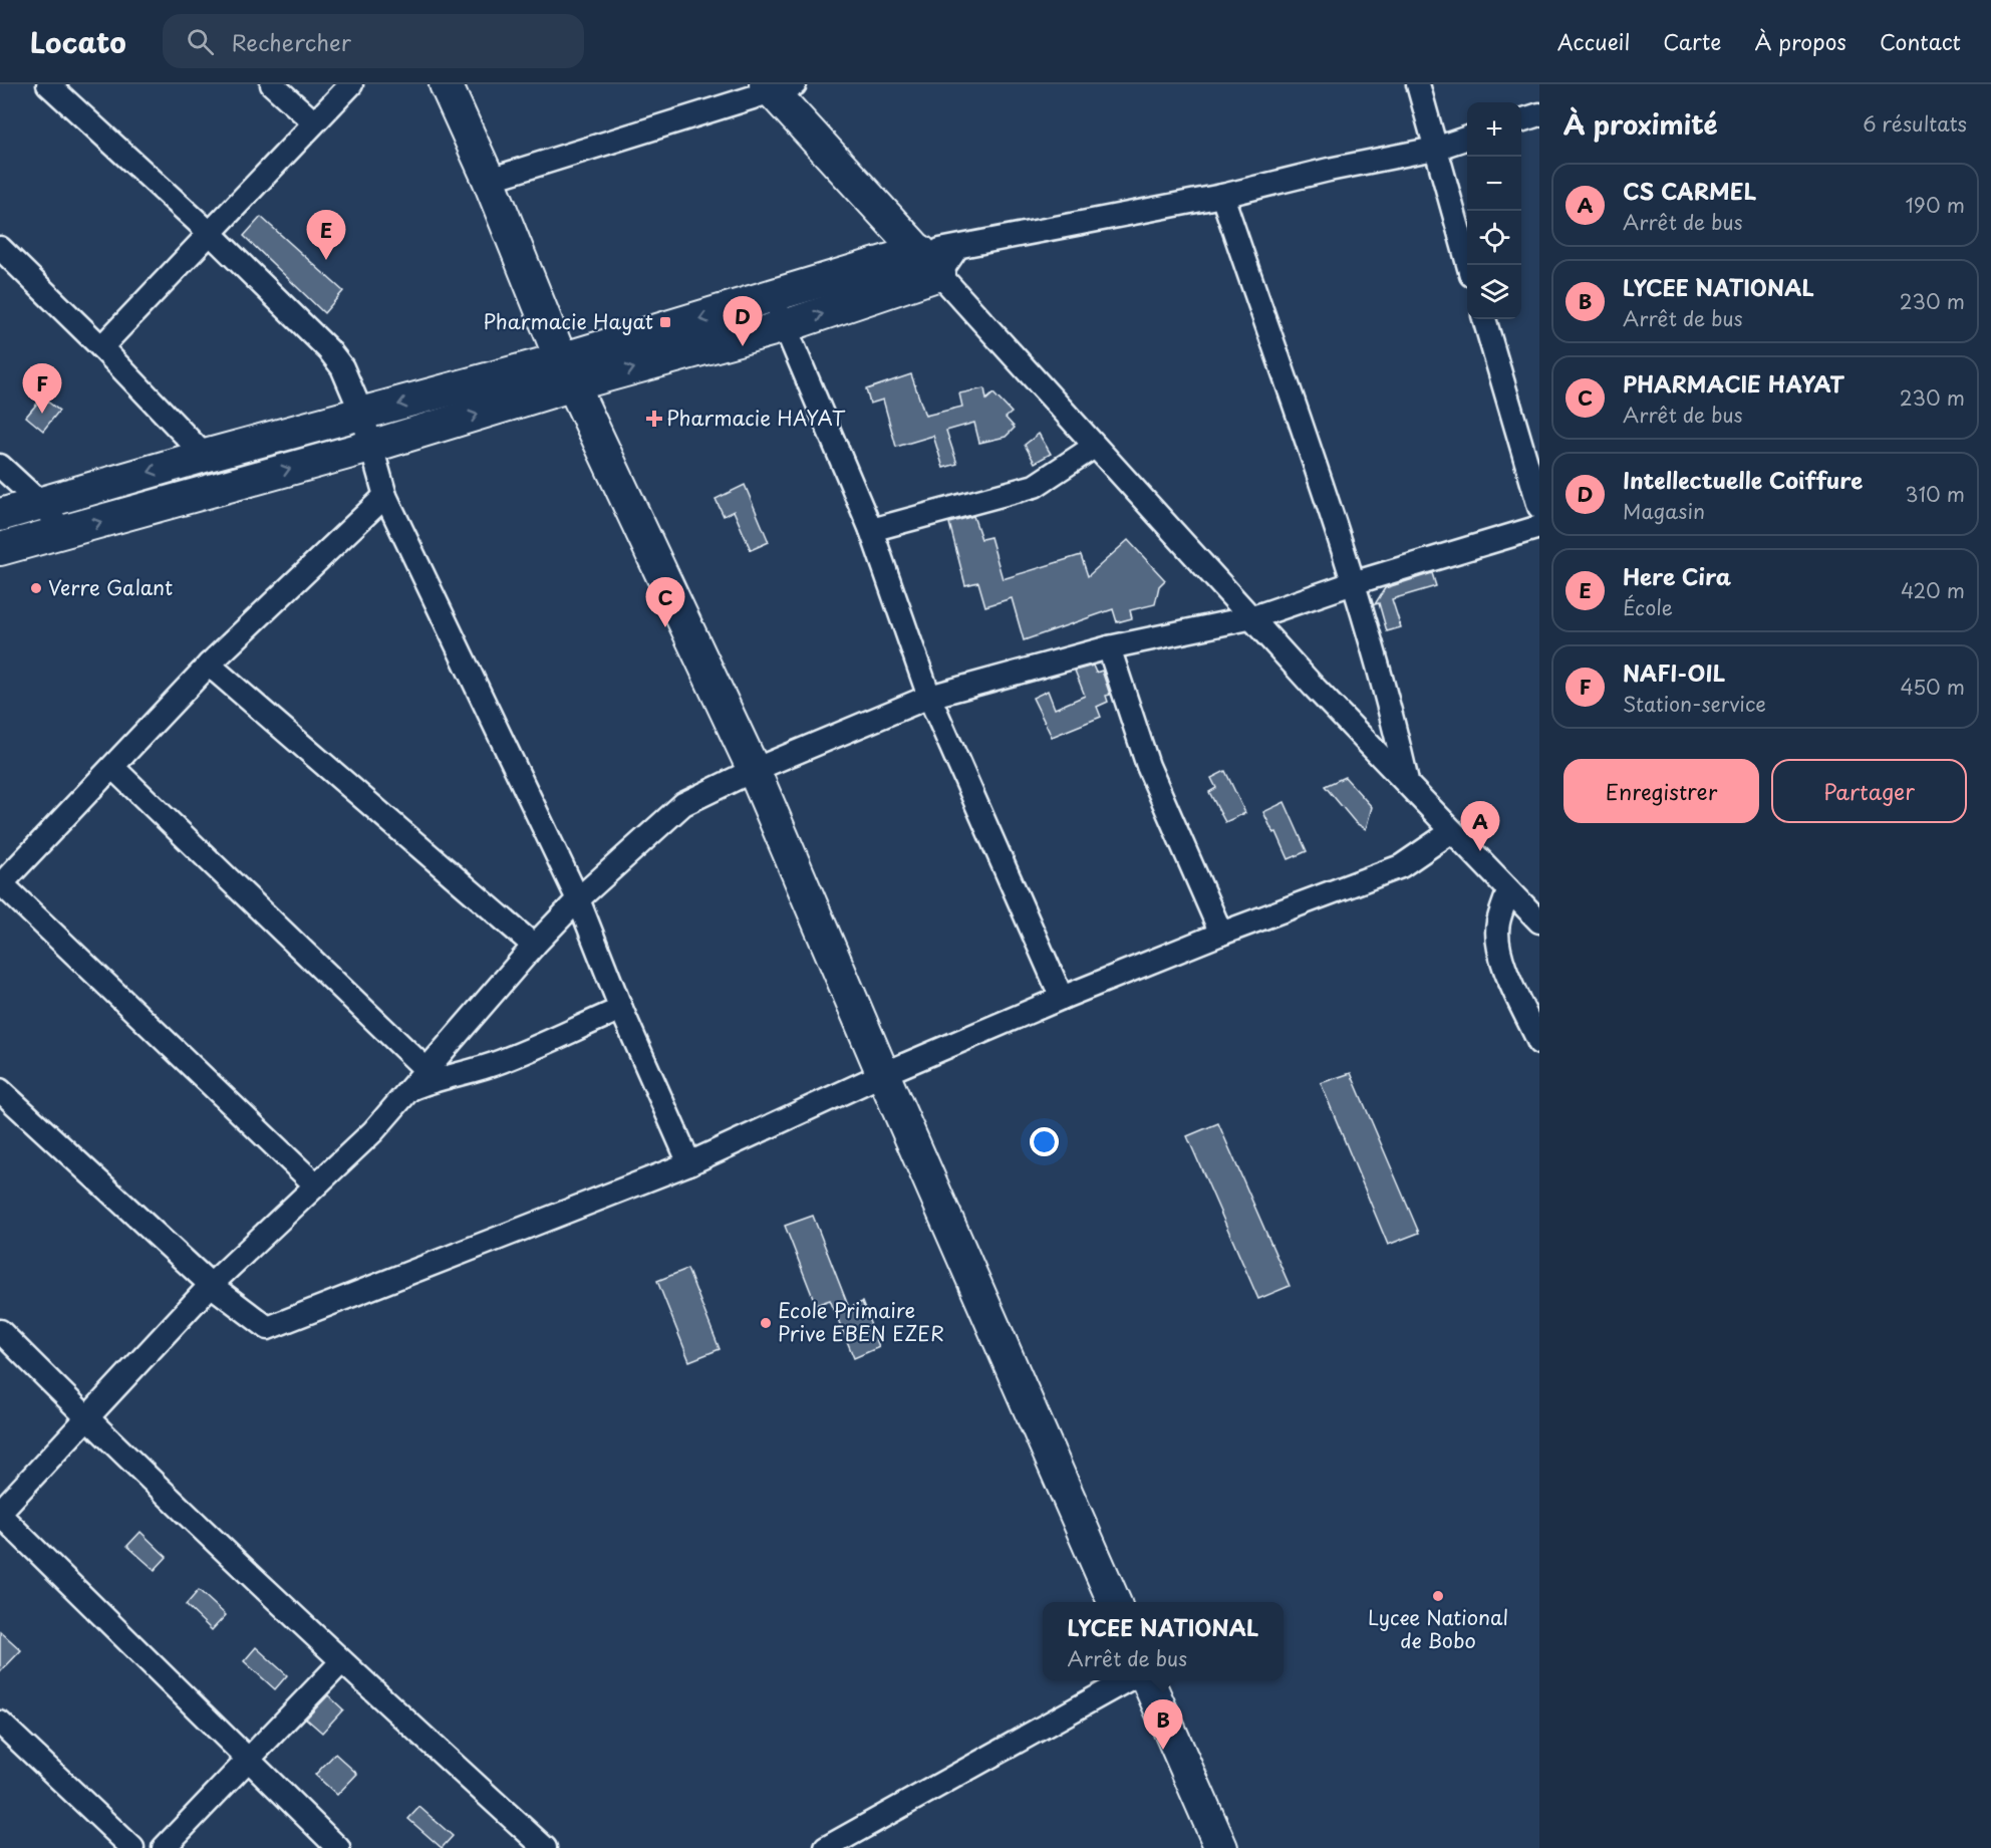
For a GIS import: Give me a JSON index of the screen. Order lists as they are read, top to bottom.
{
  "places": {
    "transit": ["Pharmacie Hayat"],
    "health": ["Pharmacie HAYAT"],
    "other": ["Verre Galant", "Ecole Primaire Prive EBEN EZER", "Lycee National de Bobo"]
  },
  "page": {
    "header": "Locato",
    "search": "Rechercher",
    "nav": [
      "Accueil",
      "Carte",
      "À propos",
      "Contact"
    ],
    "heading": ["À proximité", "6 résultats"],
    "map_buttons": ["+", "−"],
    "list": [
      {
        "mark": "A",
        "name": "CS CARMEL",
        "note": "Arrêt de bus",
        "value": "190 m"
      },
      {
        "mark": "B",
        "name": "LYCEE NATIONAL",
        "note": "Arrêt de bus",
        "value": "230 m"
      },
      {
        "mark": "C",
        "name": "PHARMACIE HAYAT",
        "note": "Arrêt de bus",
        "value": "230 m"
      },
      {
        "mark": "D",
        "name": "Intellectuelle Coiffure",
        "note": "Magasin",
        "value": "310 m"
      },
      {
        "mark": "E",
        "name": "Here Cira",
        "note": "École",
        "value": "420 m"
      },
      {
        "mark": "F",
        "name": "NAFI-OIL",
        "note": "Station-service",
        "value": "450 m"
      }
    ],
    "pins": [
      "E",
      "D",
      "F",
      "C",
      "A",
      "B"
    ],
    "buttons": ["Enregistrer", "Partager"],
    "popup": ["LYCEE NATIONAL", "Arrêt de bus"]
  }
}
